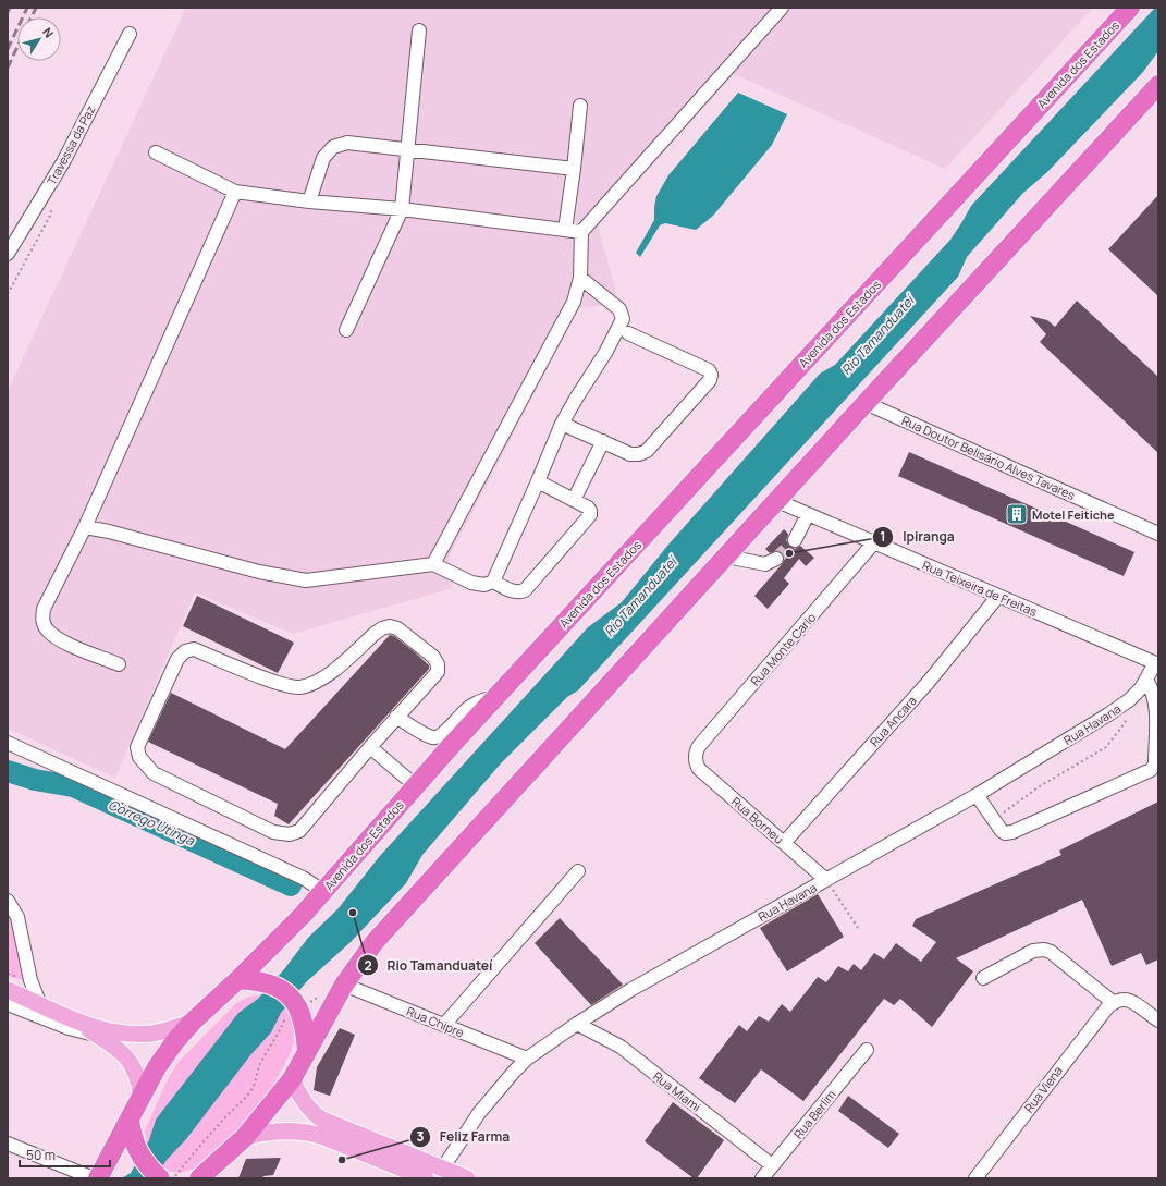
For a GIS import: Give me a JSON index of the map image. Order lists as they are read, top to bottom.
{
  "streets": {
    "highway": ["Avenida dos Estados"],
    "street": [
      "Travessa da Paz",
      "Rua Doutor Belisário Alves Tavares",
      "Rua Teixeira de Freitas",
      "Rua Monte Carlo",
      "Rua Ancara",
      "Rua Havana",
      "Rua Borneu",
      "Rua Chipre",
      "Rua Viena",
      "Rua Miami",
      "Rua Berlim"
    ]
  },
  "crossings": [
    ["Rua Teixeira de Freitas", "Rua Monte Carlo"],
    ["Rua Teixeira de Freitas", "Rua Ancara"],
    ["Rua Teixeira de Freitas", "Rua Havana"],
    ["Rua Monte Carlo", "Rua Borneu"],
    ["Rua Ancara", "Rua Borneu"],
    ["Rua Havana", "Rua Borneu"],
    ["Rua Havana", "Rua Chipre"],
    ["Rua Havana", "Rua Miami"],
    ["Rua Miami", "Rua Berlim"]
  ],
  "water": ["Rio Tamanduateí", "Córrego Utinga"],
  "places": {
    "building": ["Motel Feitiche"],
    "other": ["Ipiranga", "Rio Tamanduateí", "Feliz Farma"]
  },
  "scale_bar": "50 m",
  "north": "top right"
}
